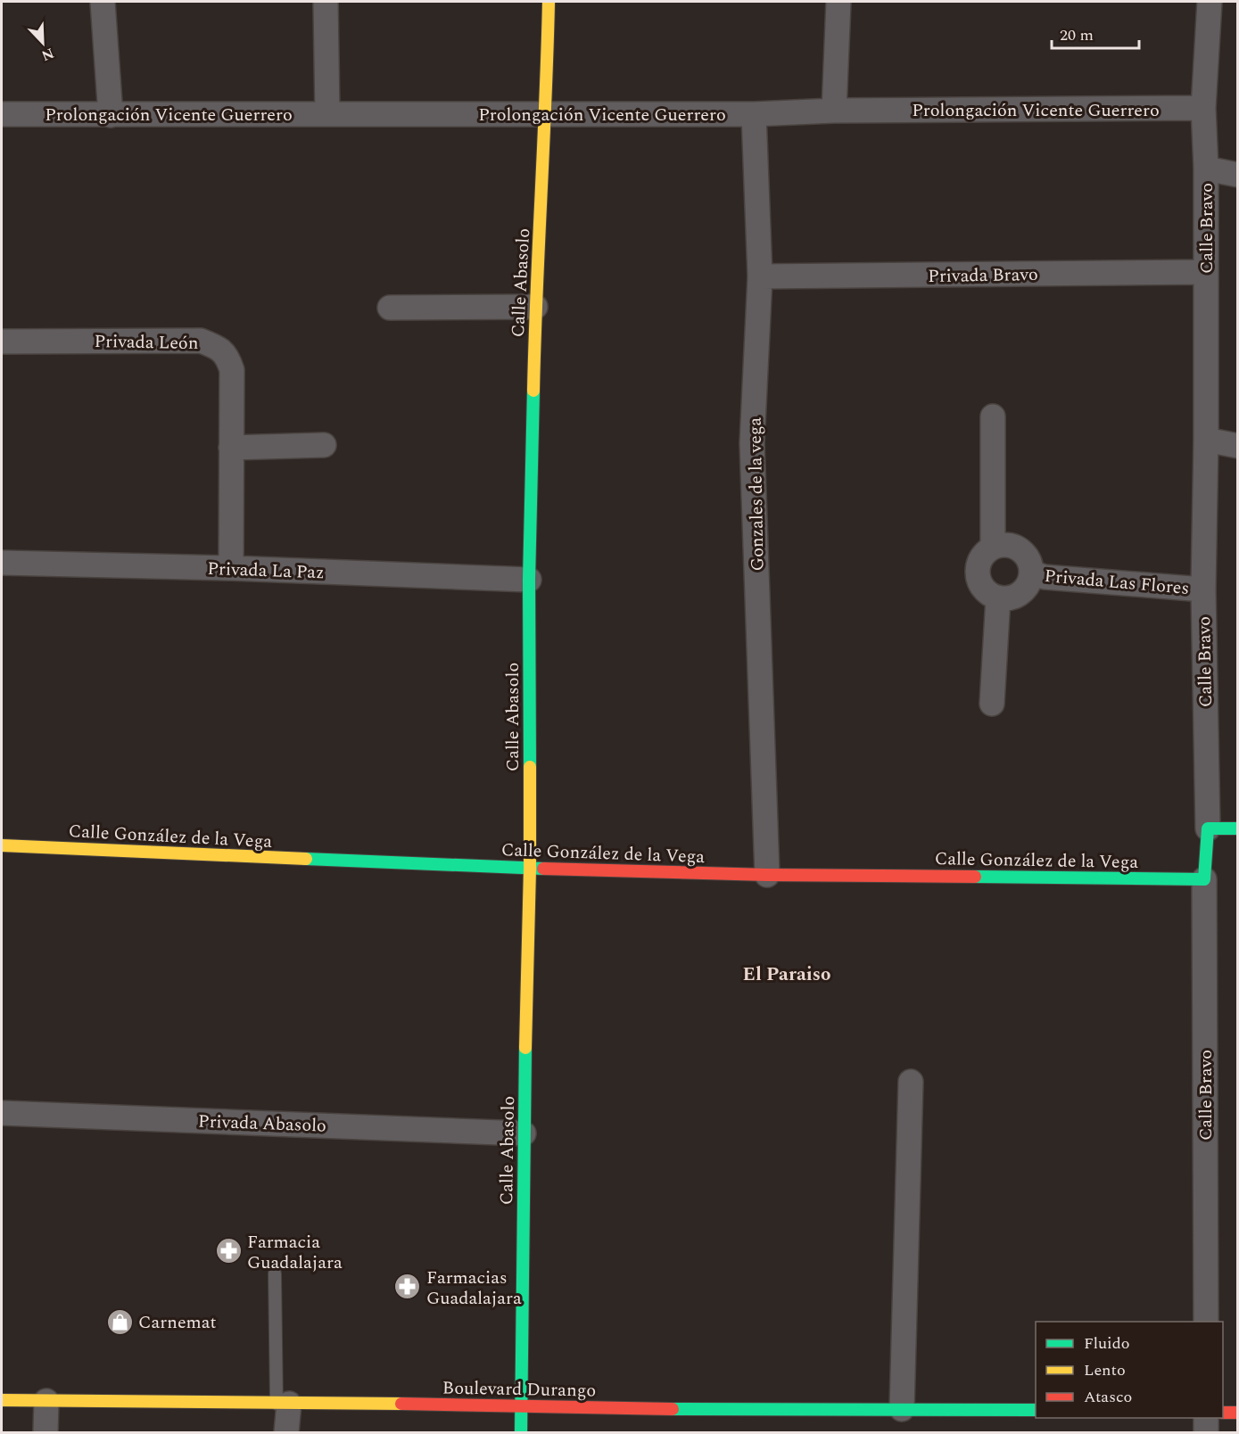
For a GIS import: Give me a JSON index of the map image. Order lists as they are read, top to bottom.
{
  "streets": {
    "street": [
      "Prolongación Vicente Guerrero",
      "Calle Bravo",
      "Privada Bravo",
      "Calle Abasolo",
      "Privada León",
      "Gonzales de la vega",
      "Privada La Paz",
      "Privada Las Flores",
      "Calle González de la Vega",
      "Privada Abasolo",
      "Boulevard Durango"
    ]
  },
  "crossings": [
    ["Prolongación Vicente Guerrero", "Calle Bravo"],
    ["Prolongación Vicente Guerrero", "Calle Abasolo"],
    ["Prolongación Vicente Guerrero", "Gonzales de la vega"],
    ["Calle Bravo", "Privada Bravo"],
    ["Calle Bravo", "Privada Las Flores"],
    ["Calle Bravo", "Calle González de la Vega"],
    ["Privada Bravo", "Gonzales de la vega"],
    ["Calle Abasolo", "Privada La Paz"],
    ["Calle Abasolo", "Calle González de la Vega"],
    ["Calle Abasolo", "Privada Abasolo"],
    ["Calle Abasolo", "Boulevard Durango"],
    ["Privada León", "Privada La Paz"],
    ["Gonzales de la vega", "Calle González de la Vega"]
  ],
  "districts": ["El Paraiso"],
  "places": {
    "pharmacy": ["Farmacia Guadalajara", "Farmacias Guadalajara"],
    "shop": ["Carnemat"]
  },
  "legend": ["Fluido", "Lento", "Atasco"],
  "scale_bar": "20 m",
  "north": "bottom right"
}
